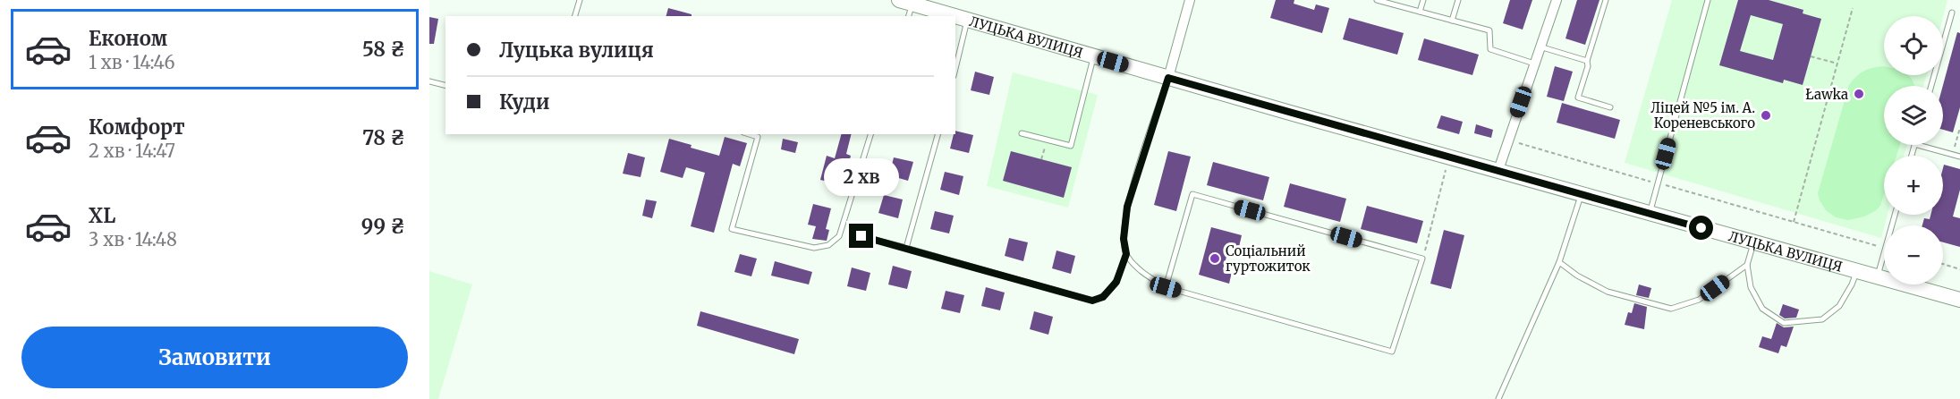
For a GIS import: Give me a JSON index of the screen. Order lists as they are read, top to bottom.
{
  "streets": {
    "main road": ["ЛУЦЬКА ВУЛИЦЯ"]
  },
  "places": ["Ławka", "Ліцей №5 ім. А. Кореневського", "Соціальний гуртожиток"],
  "page": {
    "list": [
      {
        "name": "Економ",
        "note": "1 хв · 14:46",
        "value": "58 ₴"
      },
      {
        "name": "Комфорт",
        "note": "2 хв · 14:47",
        "value": "78 ₴"
      },
      {
        "name": "XL",
        "note": "3 хв · 14:48",
        "value": "99 ₴"
      }
    ],
    "map_buttons": ["+", "−"],
    "banner": ["Луцька вулиця", "Куди"],
    "bubble": "2 хв",
    "buttons": "Замовити"
  }
}
